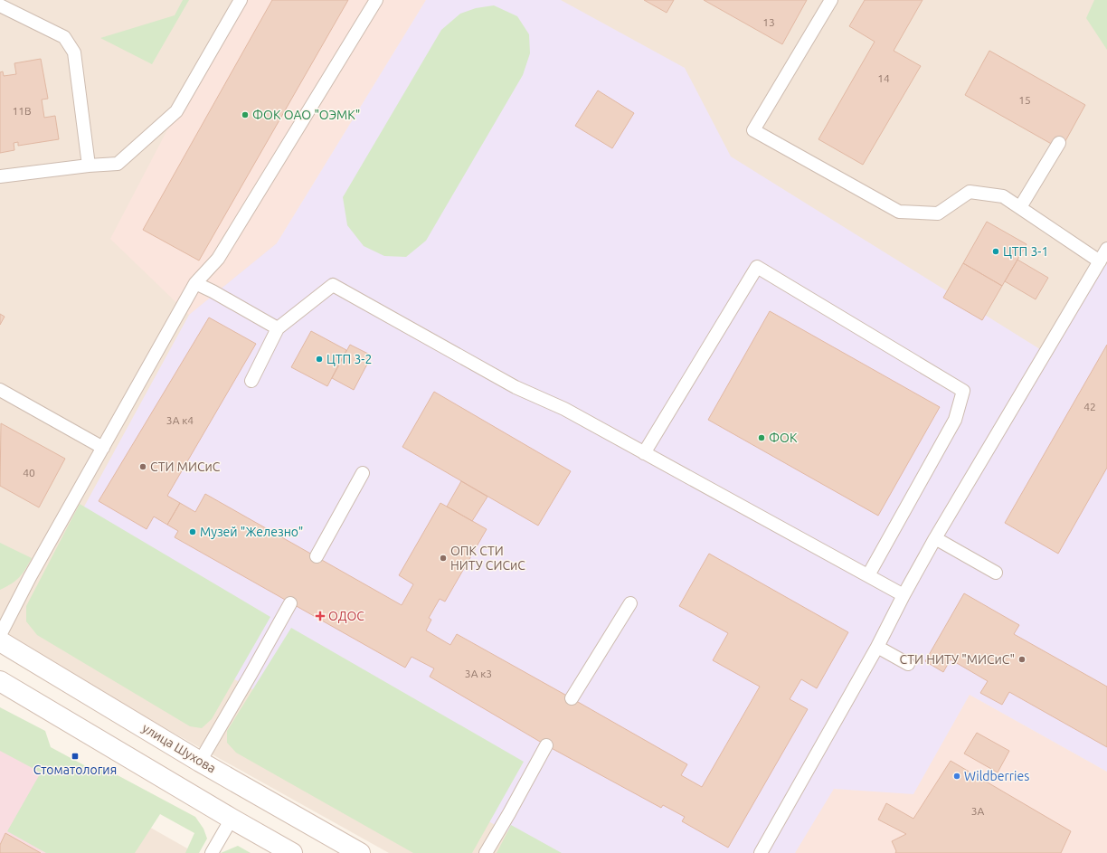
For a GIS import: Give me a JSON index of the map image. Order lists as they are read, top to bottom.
{
  "streets": {
    "main road": ["улица Шухова"]
  },
  "places": {
    "other": [
      "ФОК ОАО \"ОЭМК\"",
      "ЦТП 3-1",
      "ЦТП 3-2",
      "ФОК",
      "СТИ МИСиС",
      "Музей \"Железно\"",
      "ОПК СТИ НИТУ СИСиС",
      "СТИ НИТУ \"МИСиС\"",
      "Wildberries"
    ],
    "health": ["ОДОС"],
    "transit": ["Стоматология"]
  },
  "house_numbers": [
    "13",
    "14",
    "15",
    "11В",
    "42",
    "3А к4",
    "40",
    "3А к3",
    "3А"
  ]
}
